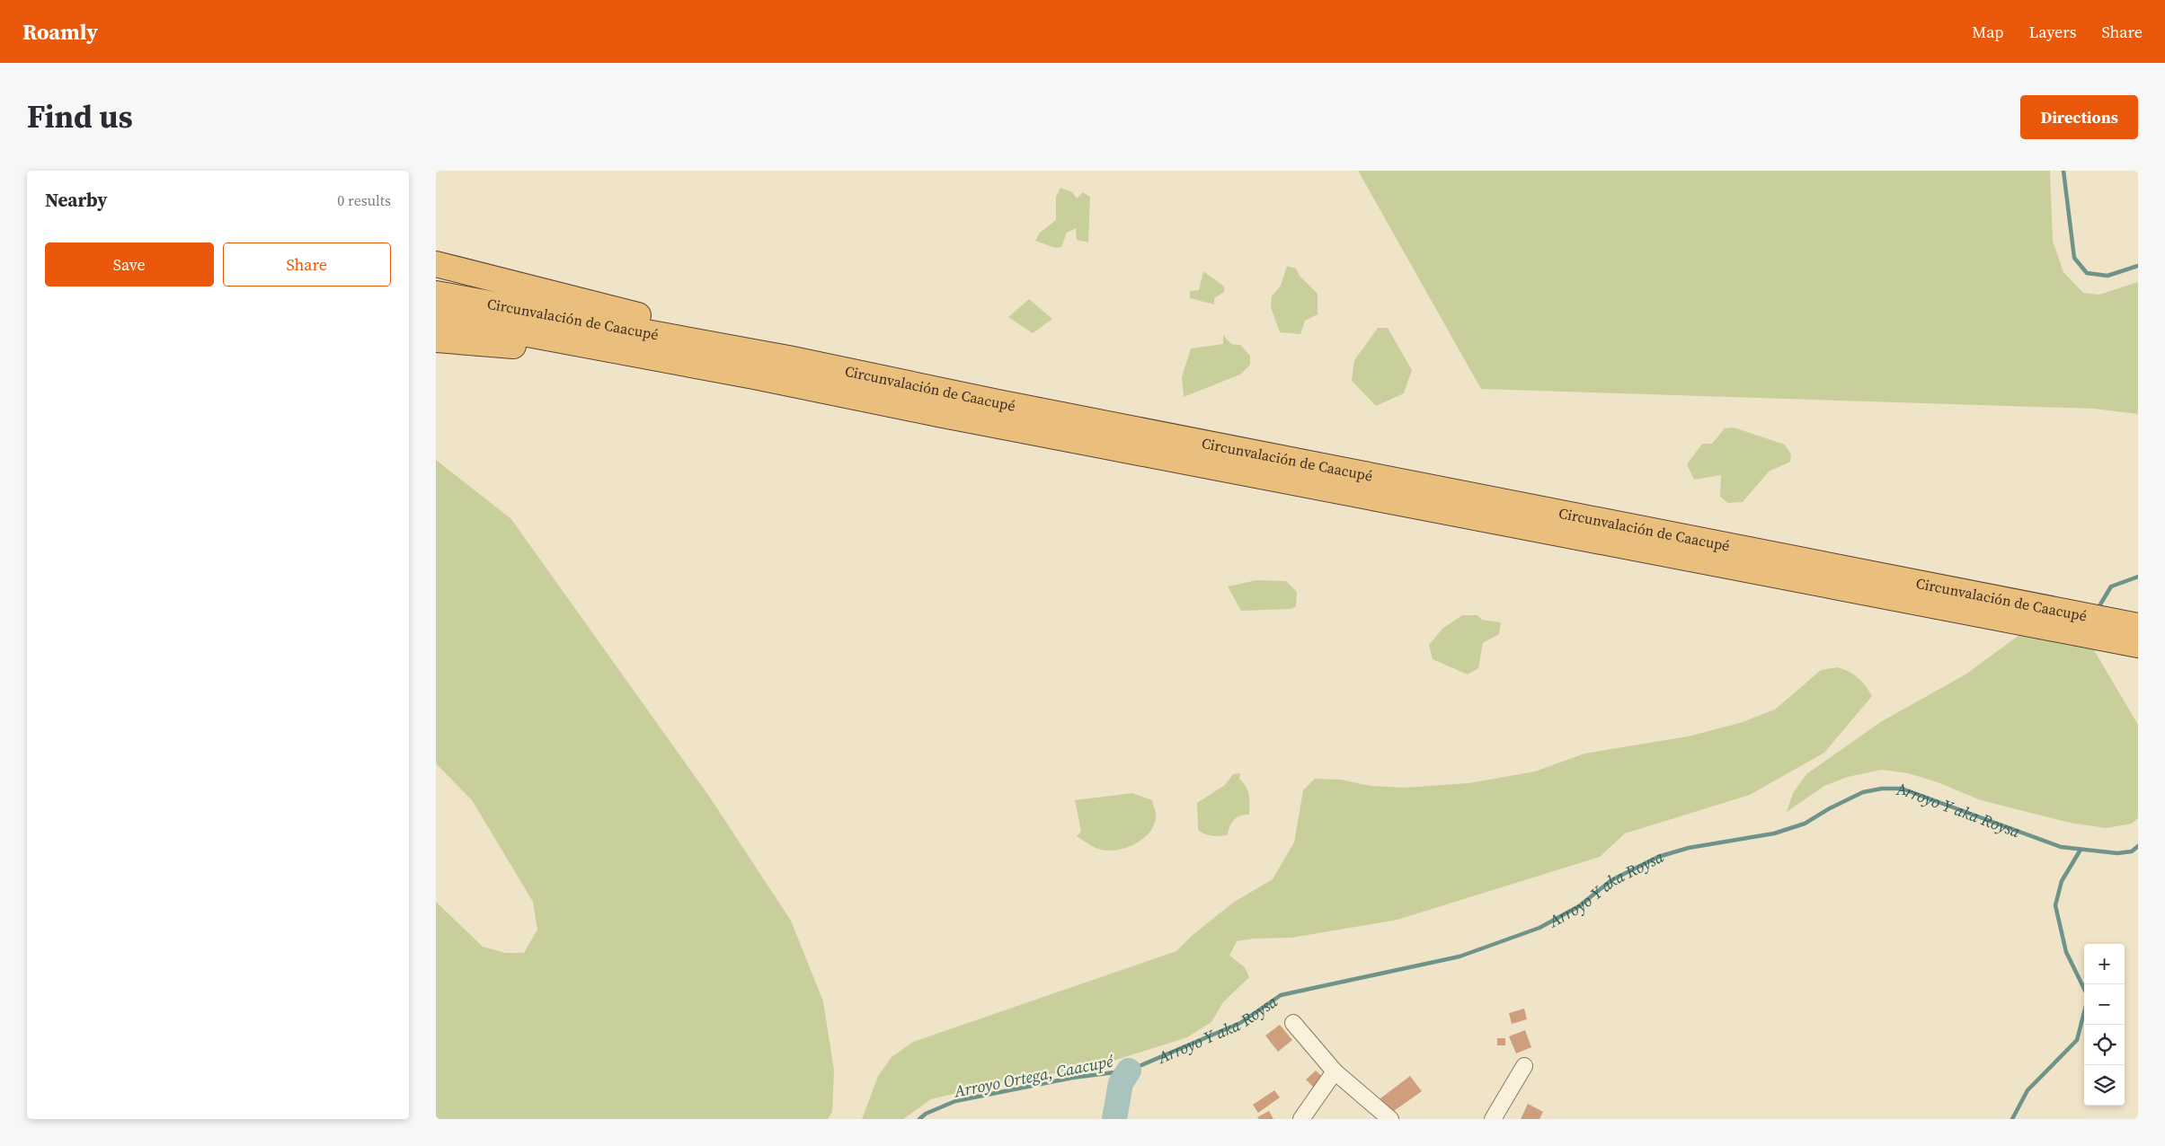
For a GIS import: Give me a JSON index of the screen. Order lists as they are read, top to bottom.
{
  "streets": {
    "highway": ["Circunvalación de Caacupé"]
  },
  "water": ["Arroyo Y aka Roysa", "Arroyo Ortega, Caacupé"],
  "page": {
    "header": "Roamly",
    "nav": ["Map", "Layers", "Share"],
    "title": "Find us",
    "buttons": [
      "Directions",
      ["Save", "Share"]
    ],
    "heading": ["Nearby", "0 results"],
    "map_buttons": ["+", "−"]
  }
}
